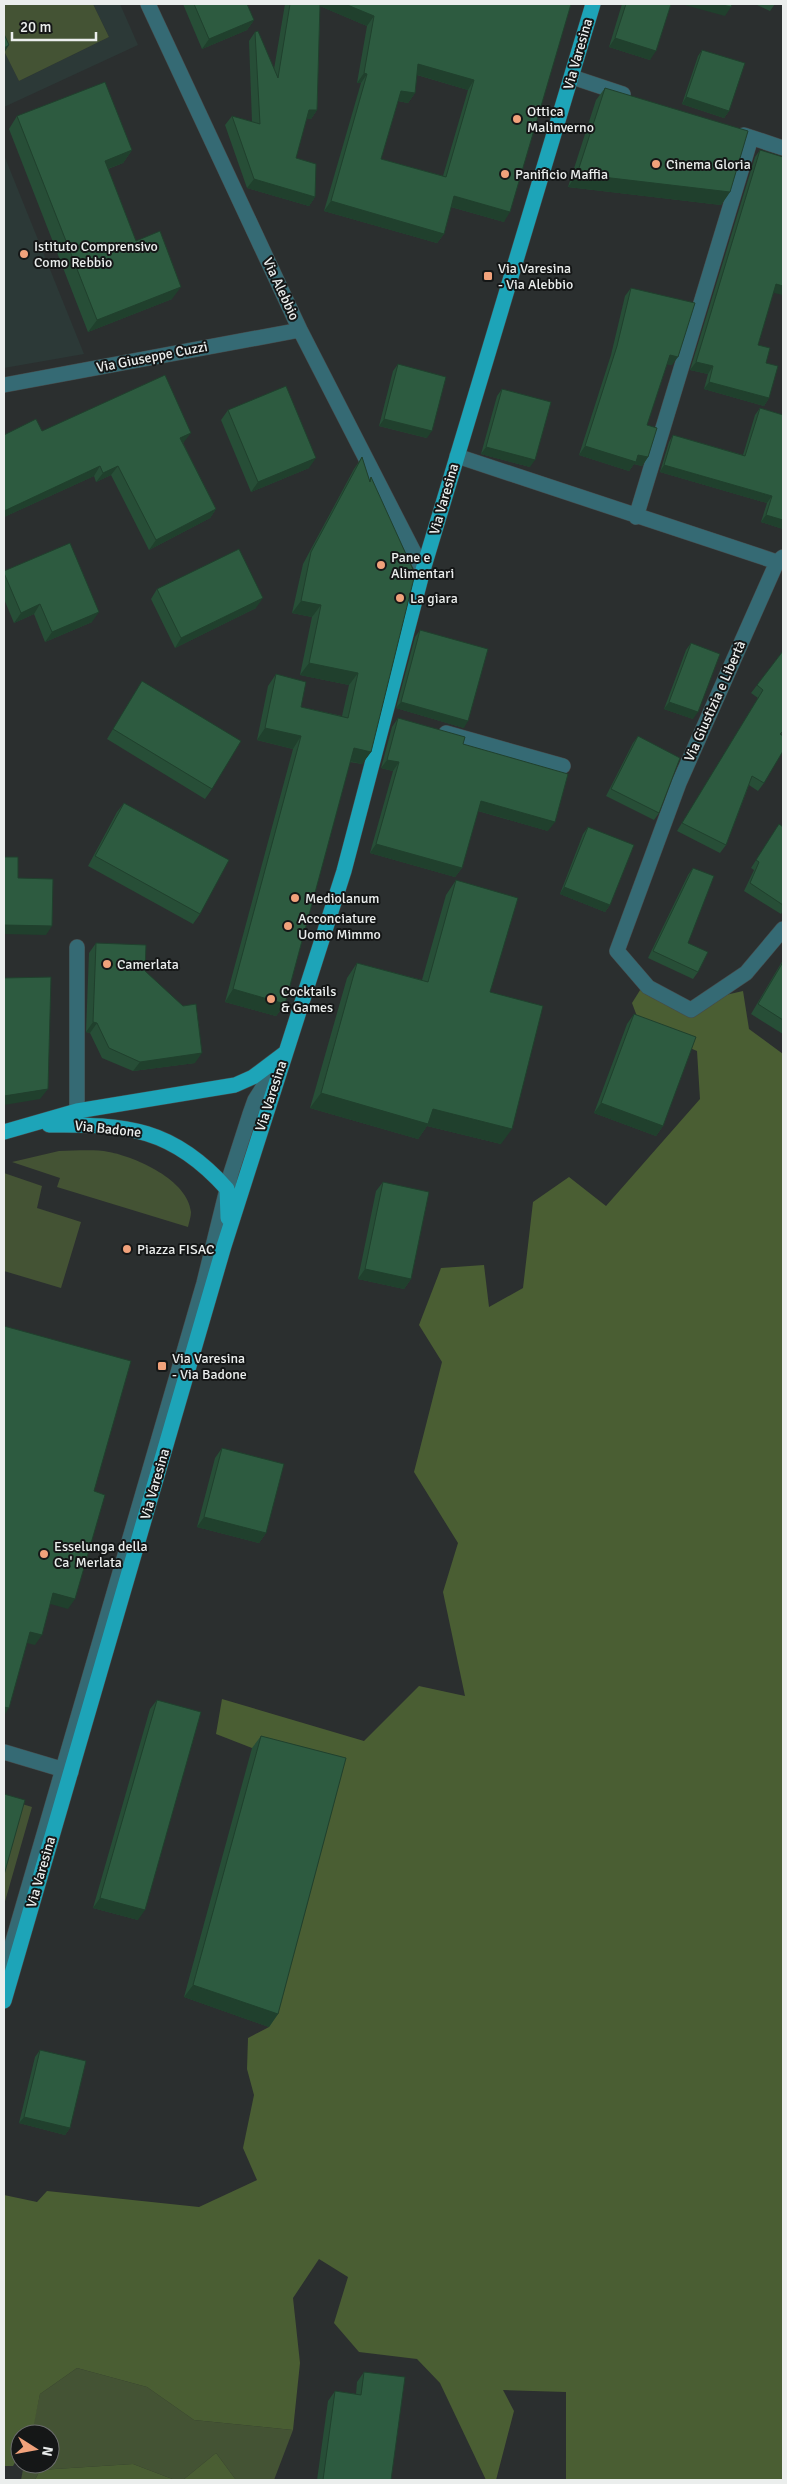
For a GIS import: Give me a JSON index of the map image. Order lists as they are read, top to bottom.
{
  "streets": {
    "main road": ["Via Varesina", "Via Badone"],
    "street": ["Via Alebbio", "Via Giuseppe Cuzzi", "Via Giustizia e Libertà"]
  },
  "crossings": [
    ["Via Varesina", "Via Alebbio"],
    ["Via Varesina", "Via Giustizia e Libertà"],
    ["Via Varesina", "Via Badone"],
    ["Via Alebbio", "Via Giuseppe Cuzzi"]
  ],
  "places": {
    "other": [
      "Ottica Malinverno",
      "Cinema Gloria",
      "Panificio Maffia",
      "Istituto Comprensivo Como Rebbio",
      "Pane e Alimentari",
      "La giara",
      "Mediolanum",
      "Acconciature Uomo Mimmo",
      "Camerlata",
      "Cocktails & Games",
      "Piazza FISAC",
      "Esselunga della Ca' Merlata"
    ],
    "transit": ["Via Varesina - Via Alebbio", "Via Varesina - Via Badone"]
  },
  "scale_bar": "20 m",
  "north": "right"
}
